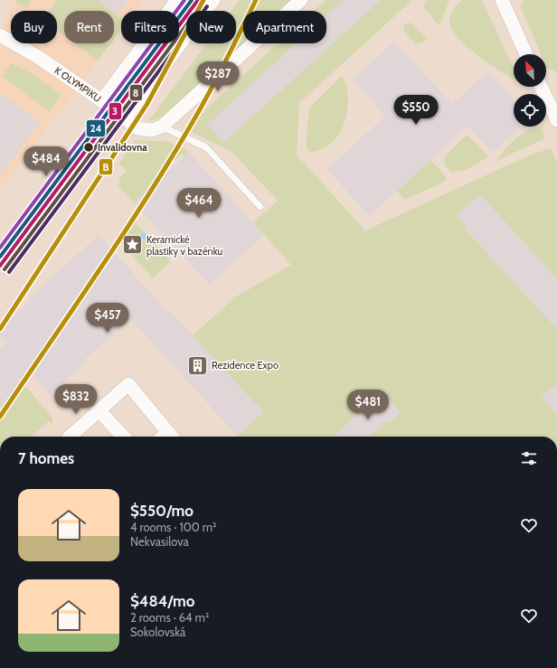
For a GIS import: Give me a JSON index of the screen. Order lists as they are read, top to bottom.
{
  "streets": {
    "street": ["K OLYMPIKU"]
  },
  "places": {
    "other": ["Invalidovna"],
    "place": ["Keramické plastiky v bazénku"],
    "building": ["Rezidence Expo"]
  },
  "lines": [
    "transit line B",
    "transit line 3",
    "transit line 24",
    "transit line 8"
  ],
  "north": "top left",
  "page": {
    "chip": [
      "Buy",
      "Rent",
      "Filters",
      "New",
      "Apartment"
    ],
    "price": [
      "$287",
      "$550",
      "$484",
      "$464",
      "$457",
      "$832",
      "$481"
    ],
    "heading": "7 homes",
    "list": [
      {
        "name": "$550/mo",
        "note": "4 rooms · 100 m² · Nekvasilova"
      },
      {
        "name": "$484/mo",
        "note": "2 rooms · 64 m² · Sokolovská"
      }
    ]
  }
}
